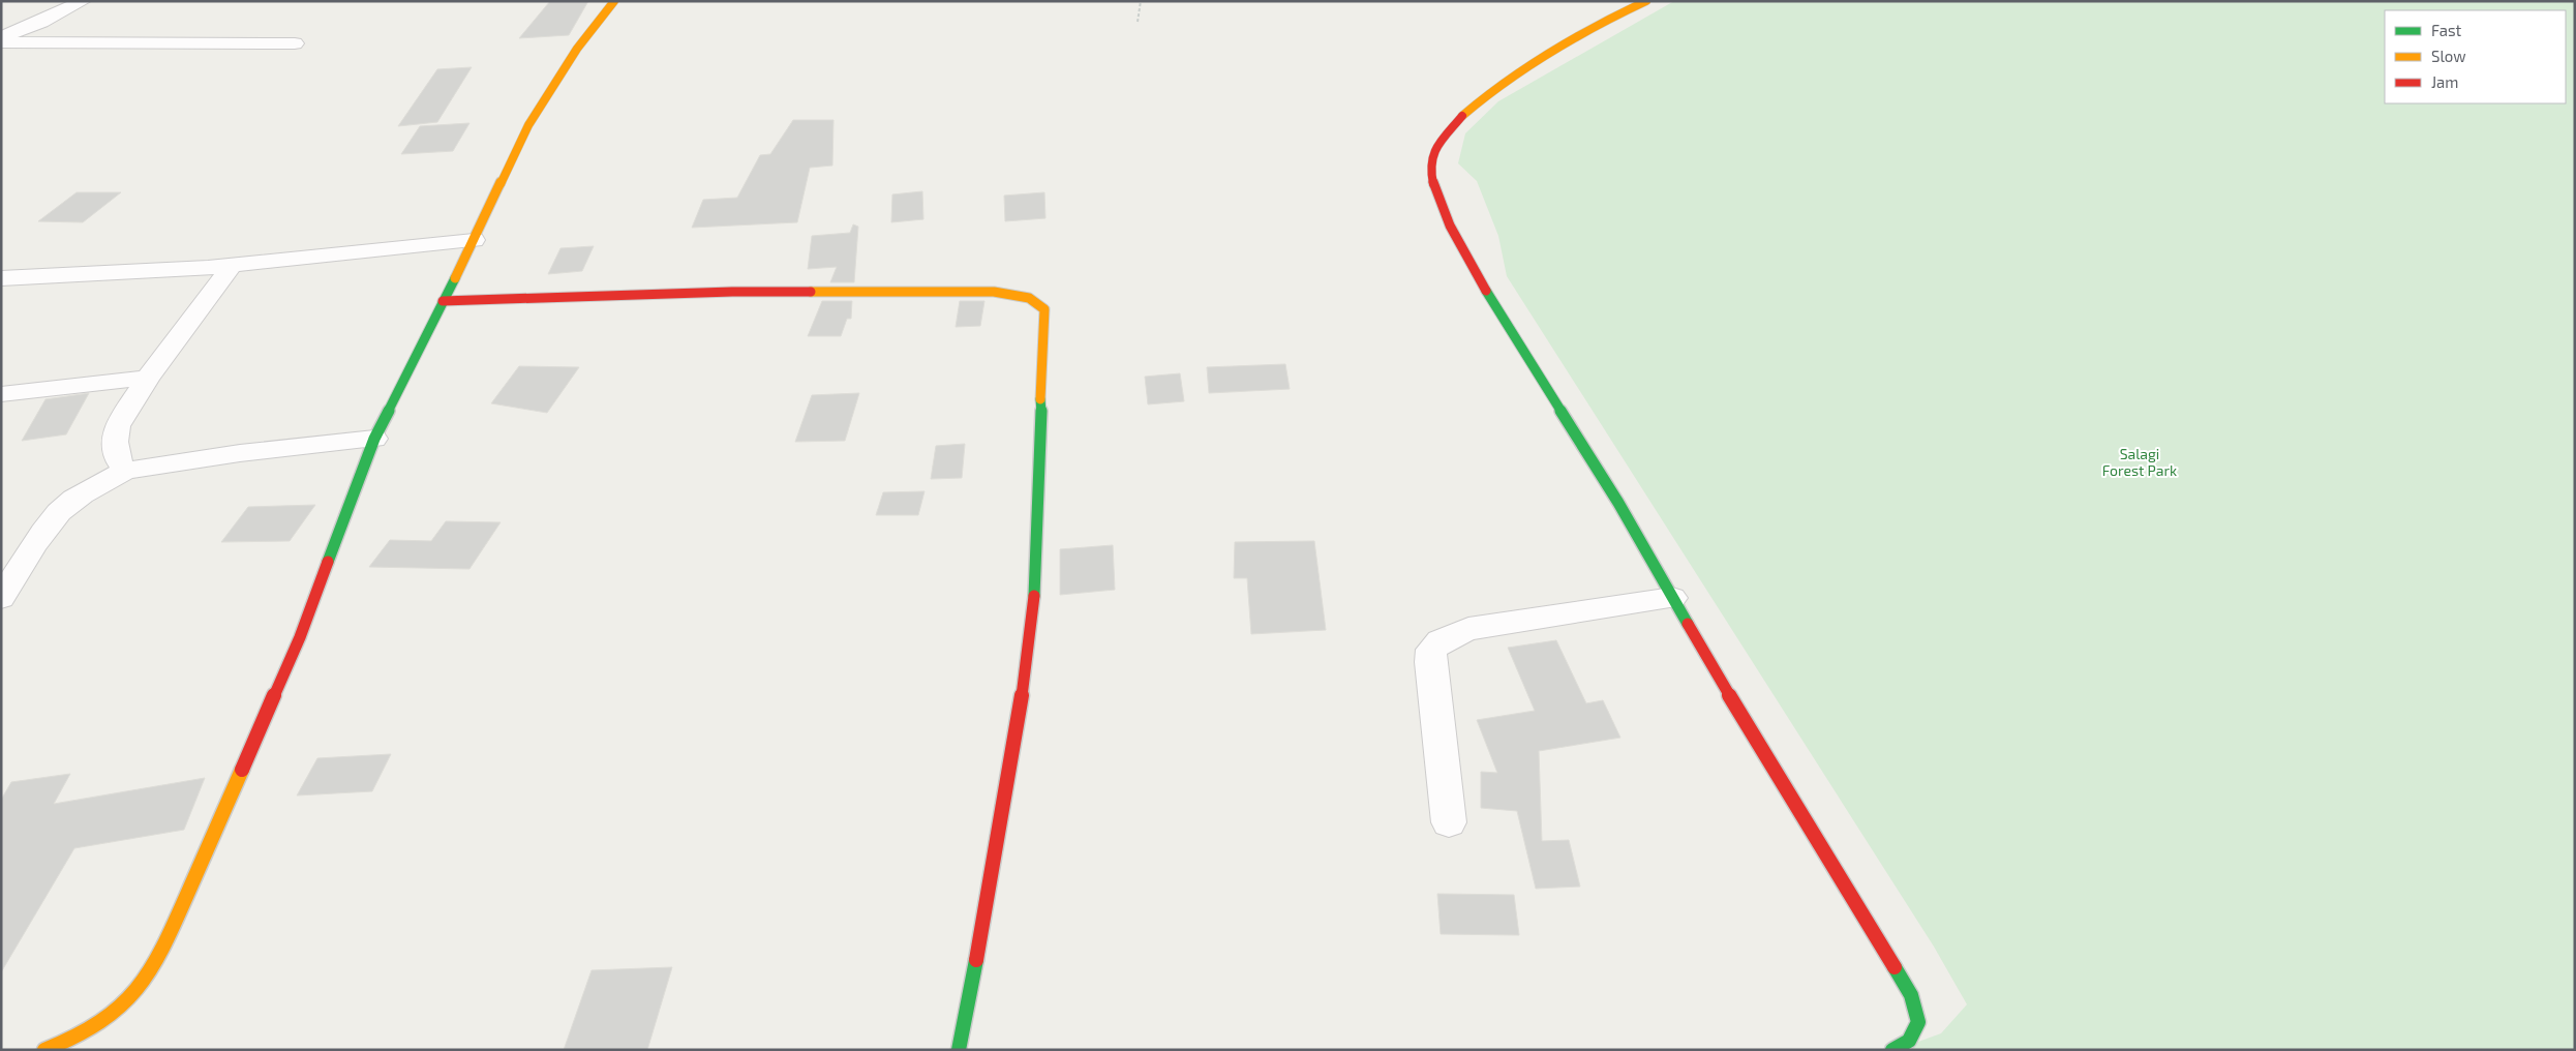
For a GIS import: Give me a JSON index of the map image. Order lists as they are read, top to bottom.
{
  "parks": ["Salagi Forest Park"],
  "legend": ["Fast", "Slow", "Jam"]
}
